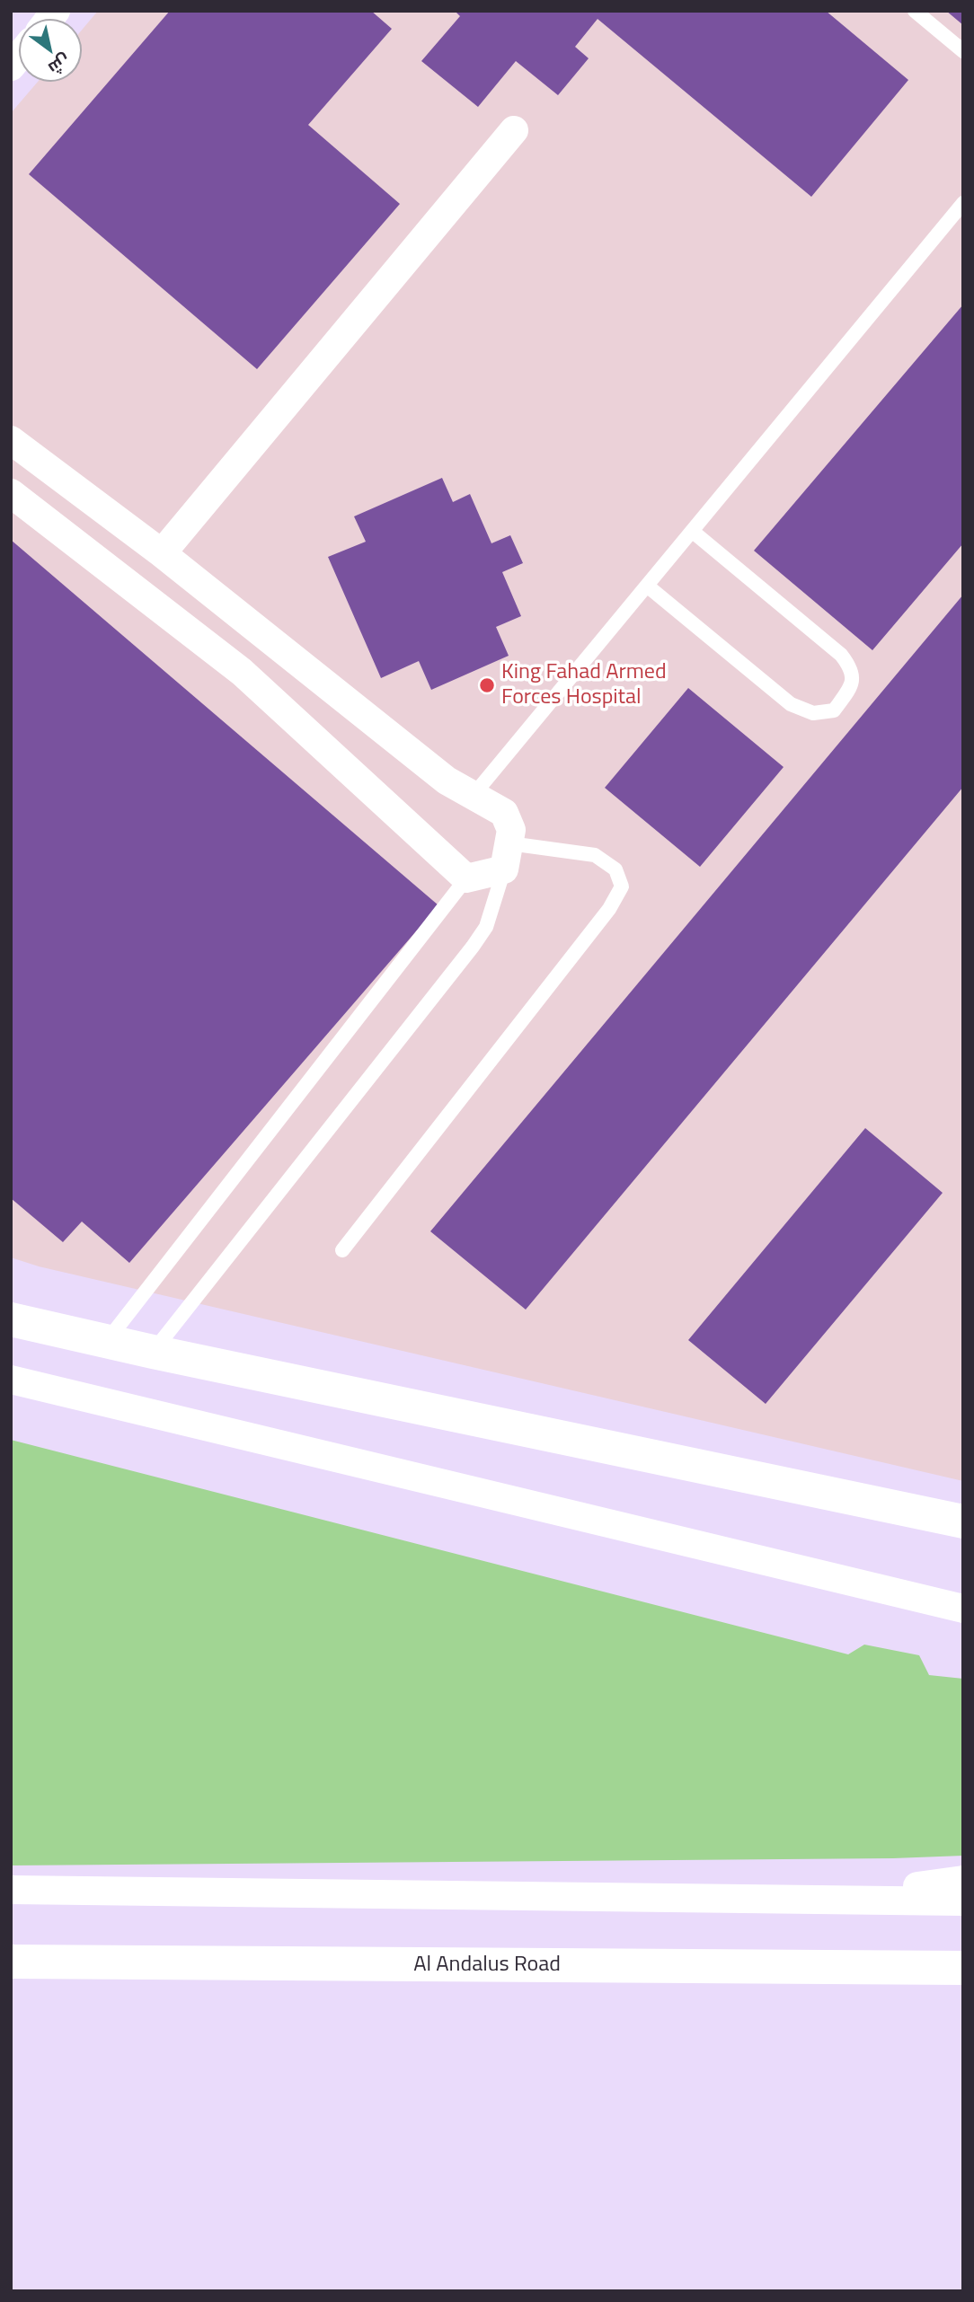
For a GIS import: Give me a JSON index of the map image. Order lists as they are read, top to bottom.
{
  "streets": {
    "street": ["Al Andalus Road"]
  },
  "places": ["King Fahad Armed Forces Hospital"],
  "north": "bottom right"
}
